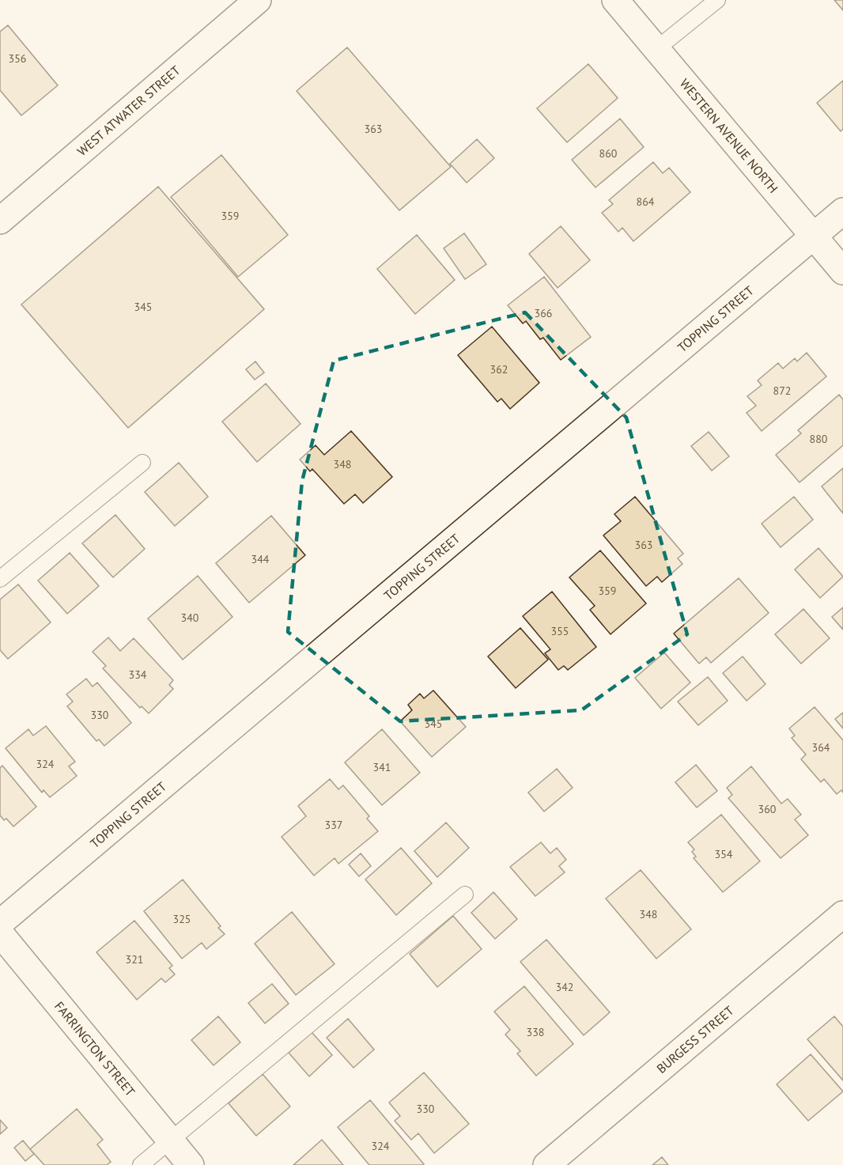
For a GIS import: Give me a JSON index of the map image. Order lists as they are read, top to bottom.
{
  "streets": {
    "street": [
      "WEST ATWATER STREET",
      "WESTERN AVENUE NORTH",
      "TOPPING STREET",
      "BURGESS STREET",
      "FARRINGTON STREET"
    ]
  },
  "crossings": [
    ["WESTERN AVENUE NORTH", "TOPPING STREET"]
  ],
  "house_numbers": [
    "356",
    "363",
    "860",
    "864",
    "359",
    "345",
    "366",
    "362",
    "872",
    "880",
    "348",
    "363",
    "344",
    "359",
    "340",
    "355",
    "334",
    "330",
    "345",
    "364",
    "324",
    "341",
    "360",
    "337",
    "354",
    "348",
    "325",
    "321",
    "342",
    "338",
    "330",
    "324"
  ]
}
